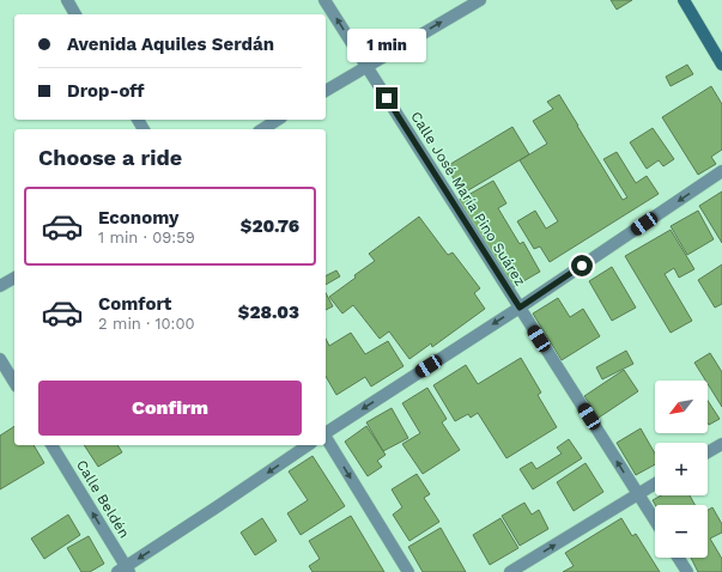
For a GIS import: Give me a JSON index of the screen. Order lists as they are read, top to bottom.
{
  "streets": {
    "street": ["Calle José María Pino Suárez", "Calle Beldén"]
  },
  "one_way": ["Calle José María Pino Suárez", "Calle Beldén"],
  "north": "bottom left",
  "page": {
    "banner": ["Avenida Aquiles Serdán", "Drop-off"],
    "bubble": "1 min",
    "heading": "Choose a ride",
    "list": [
      {
        "name": "Economy",
        "note": "1 min · 09:59",
        "value": "$20.76"
      },
      {
        "name": "Comfort",
        "note": "2 min · 10:00",
        "value": "$28.03"
      }
    ],
    "buttons": "Confirm",
    "map_buttons": ["+", "−"]
  }
}
